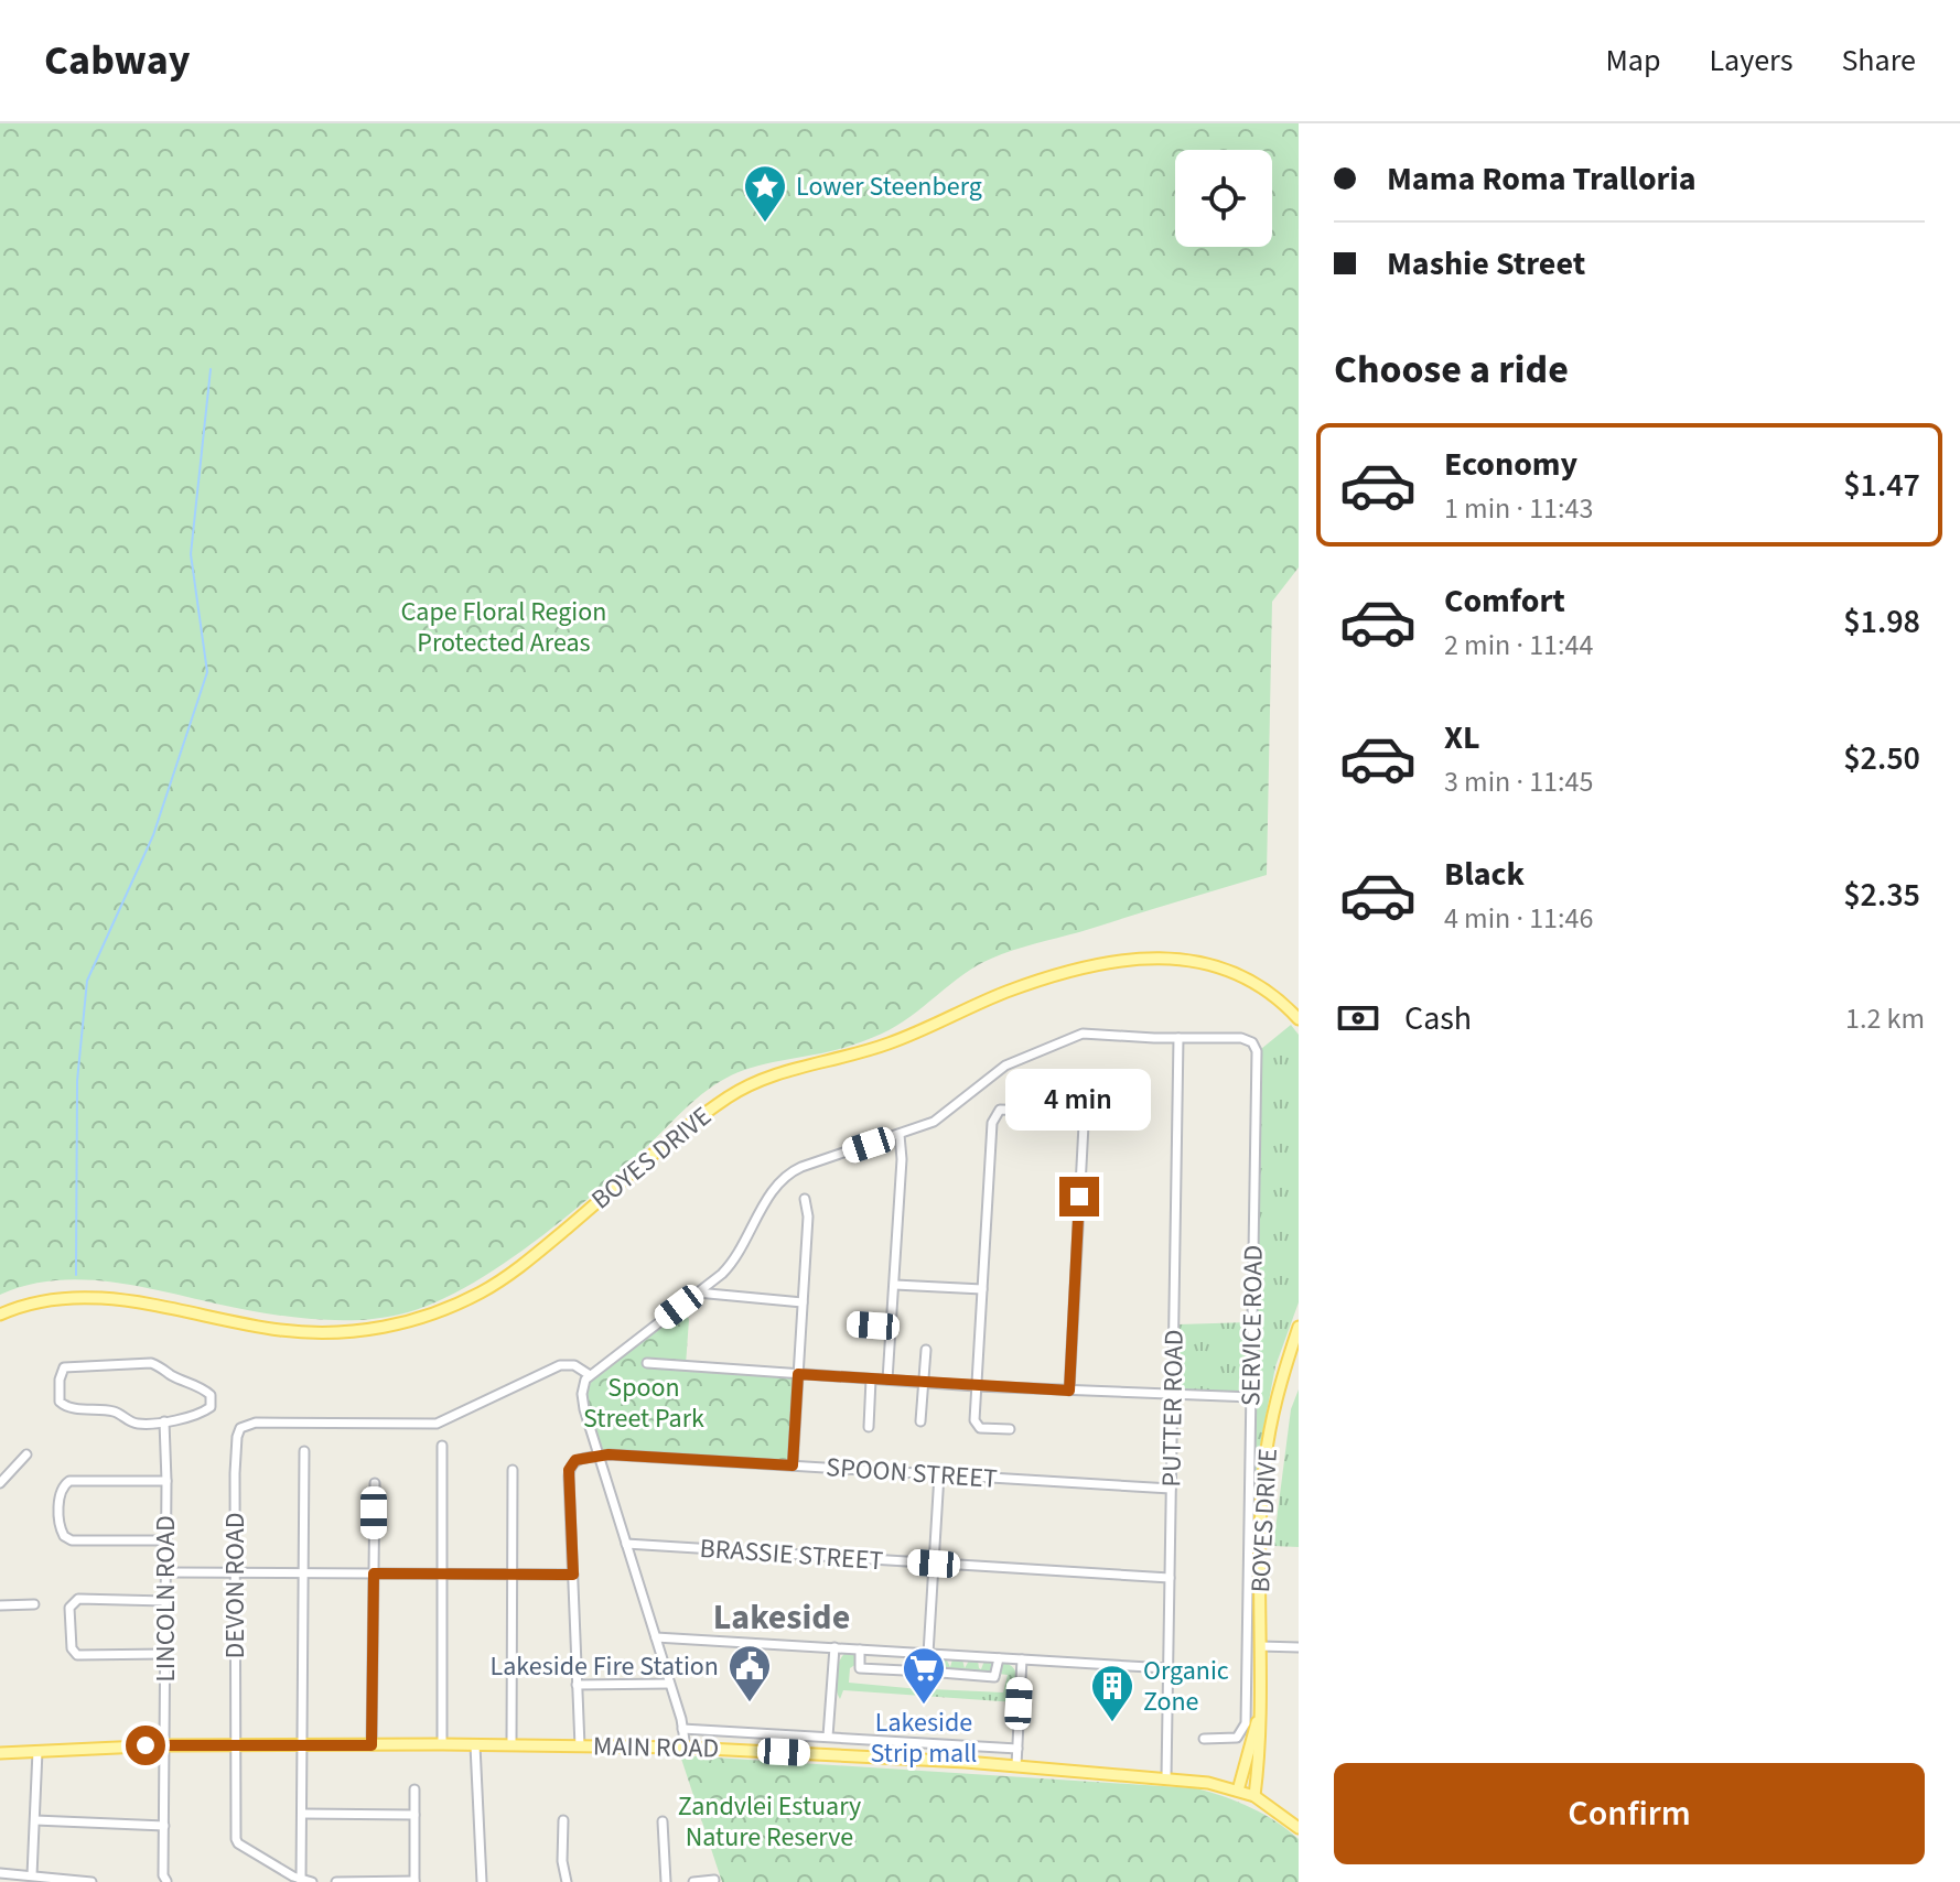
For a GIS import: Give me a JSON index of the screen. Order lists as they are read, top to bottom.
{
  "streets": {
    "main road": ["BOYES DRIVE", "MAIN ROAD"],
    "street": [
      "SERVICE ROAD",
      "PUTTER ROAD",
      "SPOON STREET",
      "BRASSIE STREET",
      "DEVON ROAD",
      "LINCOLN ROAD"
    ]
  },
  "crossings": [
    ["BOYES DRIVE", "MAIN ROAD"],
    ["SERVICE ROAD", "PUTTER ROAD"],
    ["PUTTER ROAD", "SPOON STREET"],
    ["PUTTER ROAD", "BRASSIE STREET"],
    ["PUTTER ROAD", "MAIN ROAD"],
    ["DEVON ROAD", "MAIN ROAD"],
    ["LINCOLN ROAD", "MAIN ROAD"]
  ],
  "districts": ["Lakeside"],
  "parks": ["Cape Floral Region Protected Areas", "Spoon Street Park", "Zandvlei Estuary Nature Reserve"],
  "places": {
    "place": ["Lower Steenberg"],
    "public building": ["Lakeside Fire Station"],
    "supermarket": ["Lakeside Strip mall"],
    "building": ["Organic Zone"]
  },
  "page": {
    "header": "Cabway",
    "nav": ["Map", "Layers", "Share"],
    "banner": ["Mama Roma Tralloria", "Mashie Street"],
    "heading": "Choose a ride",
    "list": [
      {
        "name": "Economy",
        "note": "1 min · 11:43",
        "value": "$1.47"
      },
      {
        "name": "Comfort",
        "note": "2 min · 11:44",
        "value": "$1.98"
      },
      {
        "name": "XL",
        "note": "3 min · 11:45",
        "value": "$2.50"
      },
      {
        "name": "Black",
        "note": "4 min · 11:46",
        "value": "$2.35"
      }
    ],
    "pay": ["Cash", "1.2 km"],
    "bubble": "4 min",
    "buttons": "Confirm"
  }
}
